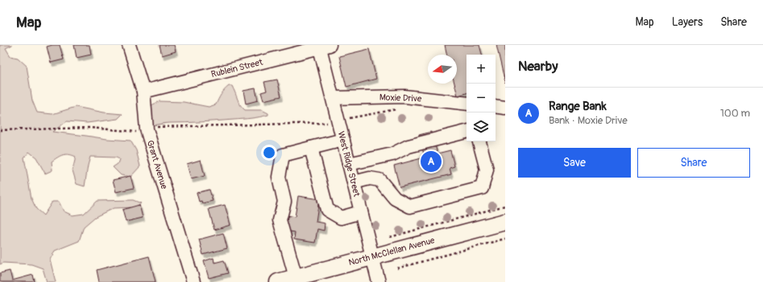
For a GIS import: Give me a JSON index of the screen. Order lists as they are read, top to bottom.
{
  "streets": {
    "main road": ["North McClellan Avenue"],
    "street": [
      "Rublein Street",
      "Moxie Drive",
      "West Ridge Street",
      "Grant Avenue"
    ]
  },
  "crossings": [
    ["Rublein Street", "West Ridge Street"],
    ["Rublein Street", "Grant Avenue"],
    ["Moxie Drive", "West Ridge Street"],
    ["West Ridge Street", "North McClellan Avenue"]
  ],
  "north": "left",
  "page": {
    "header": "Map",
    "nav": ["Map", "Layers", "Share"],
    "heading": "Nearby",
    "map_buttons": ["+", "−"],
    "list": [
      {
        "mark": "A",
        "name": "Range Bank",
        "note": "Bank · Moxie Drive",
        "value": "100 m"
      }
    ],
    "buttons": ["Save", "Share"],
    "pins": "A"
  }
}
